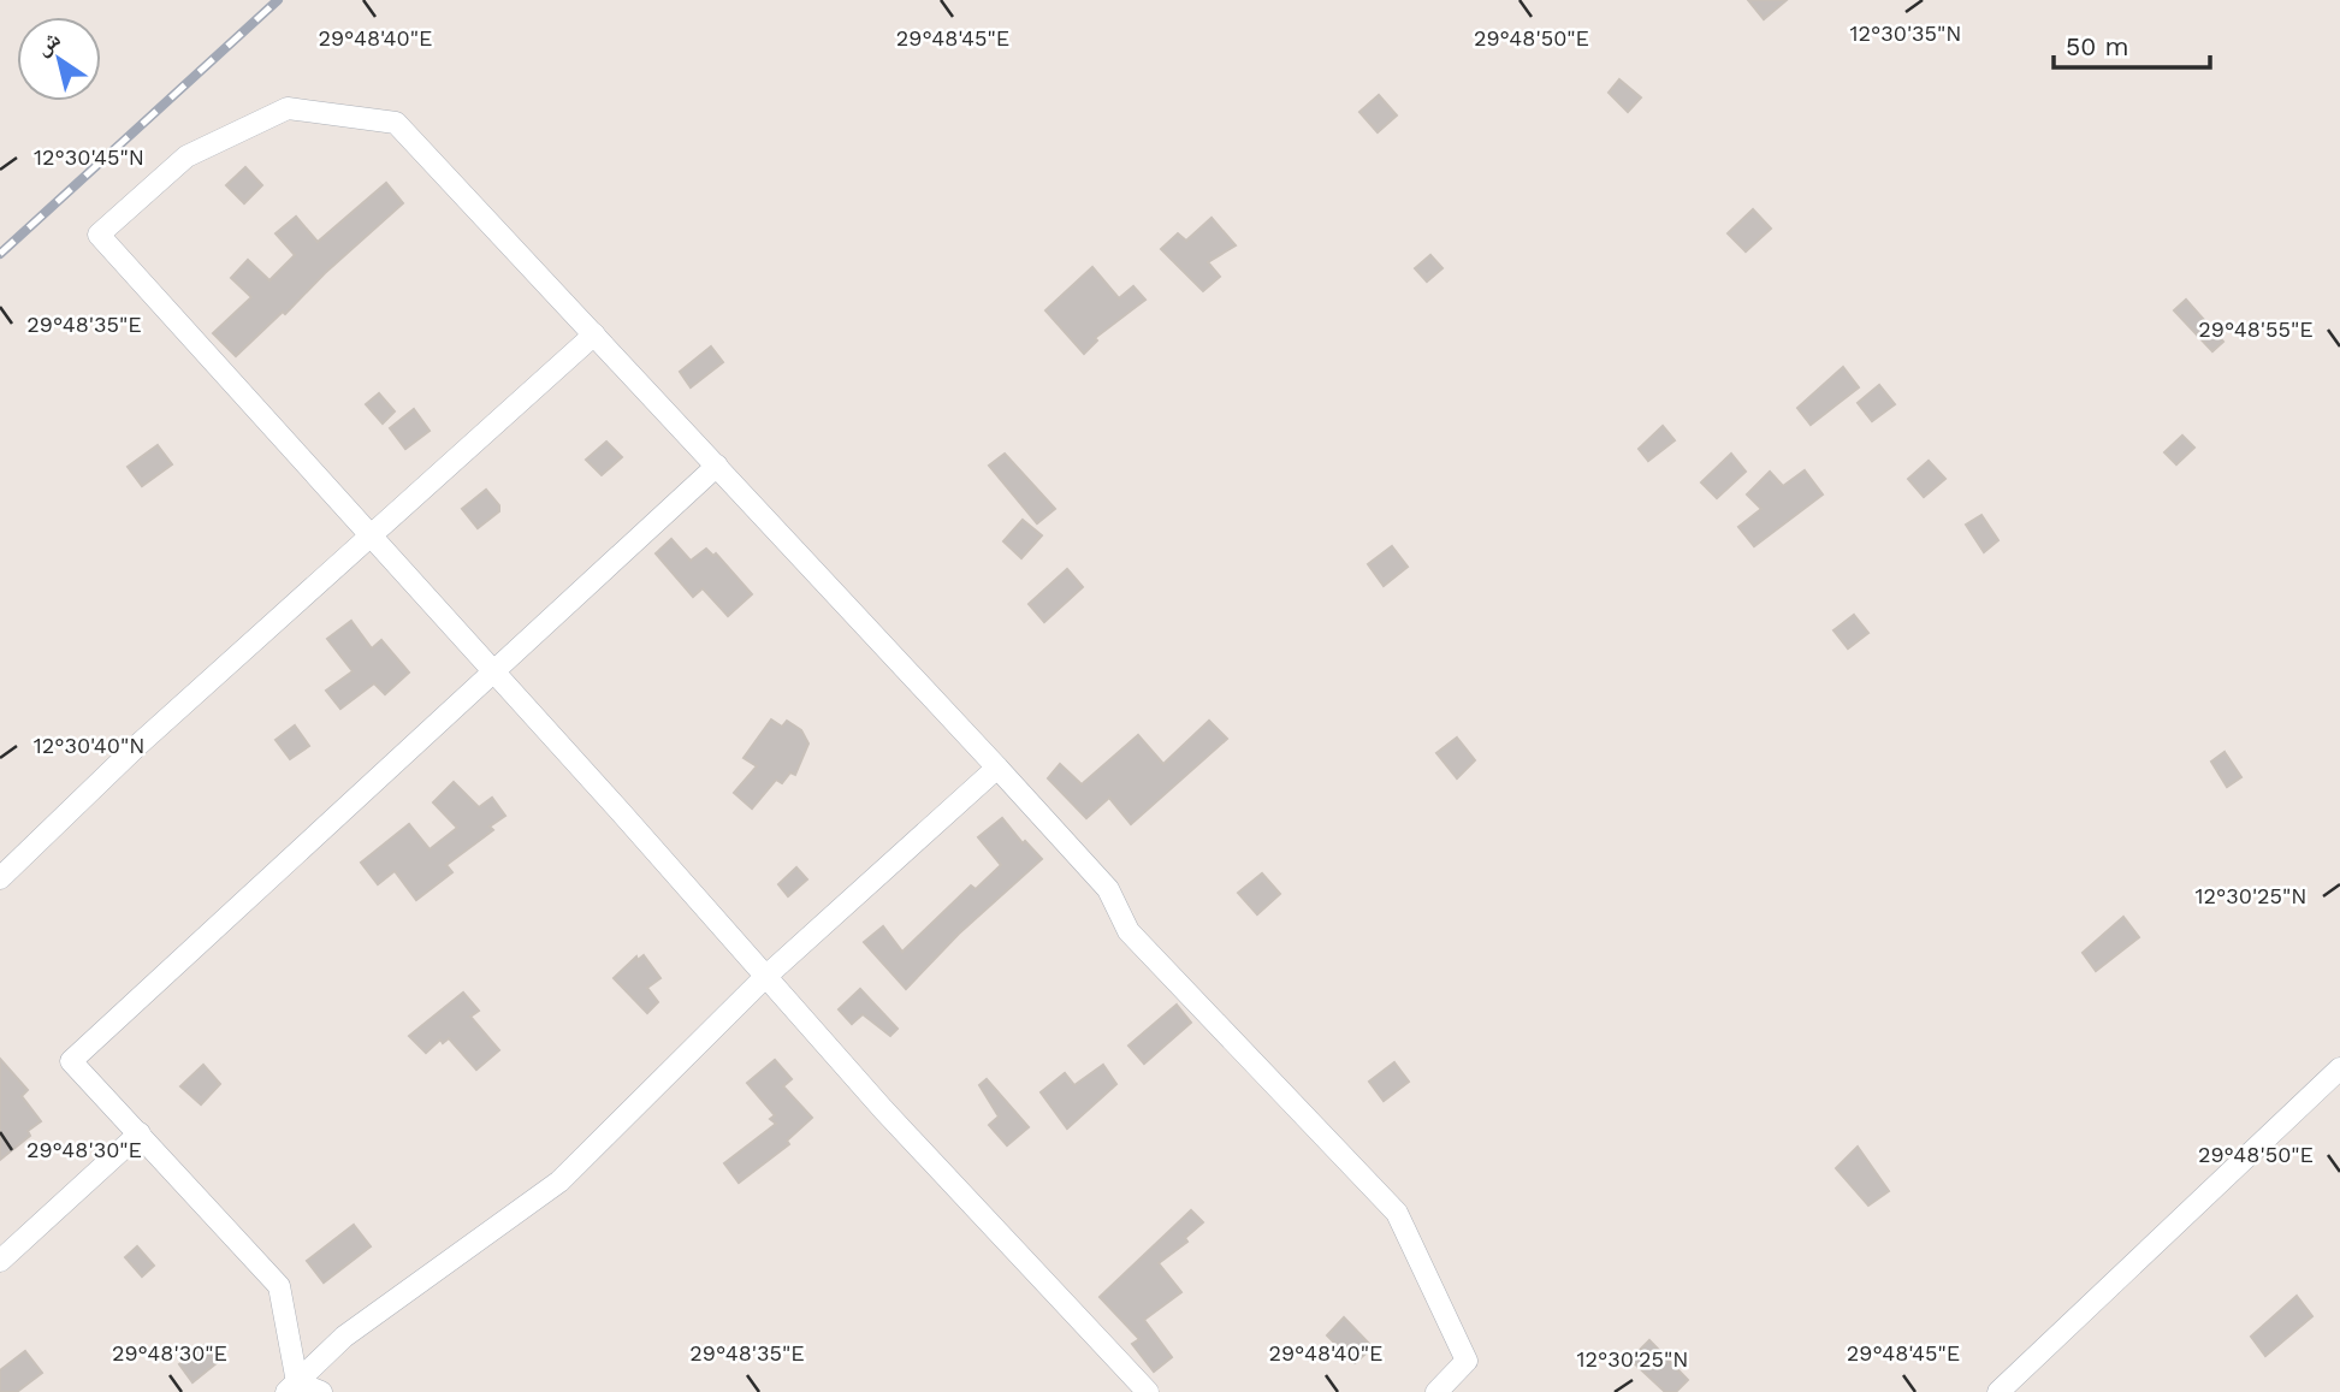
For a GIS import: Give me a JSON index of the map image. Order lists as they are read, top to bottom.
{
  "scale_bar": "50 m",
  "north": "top left",
  "coordinates": [
    "12°30'35\"N",
    "29°48'40\"E",
    "29°48'45\"E",
    "29°48'50\"E",
    "12°30'45\"N",
    "29°48'35\"E",
    "29°48'55\"E",
    "12°30'40\"N",
    "12°30'25\"N",
    "29°48'30\"E"
  ]
}
